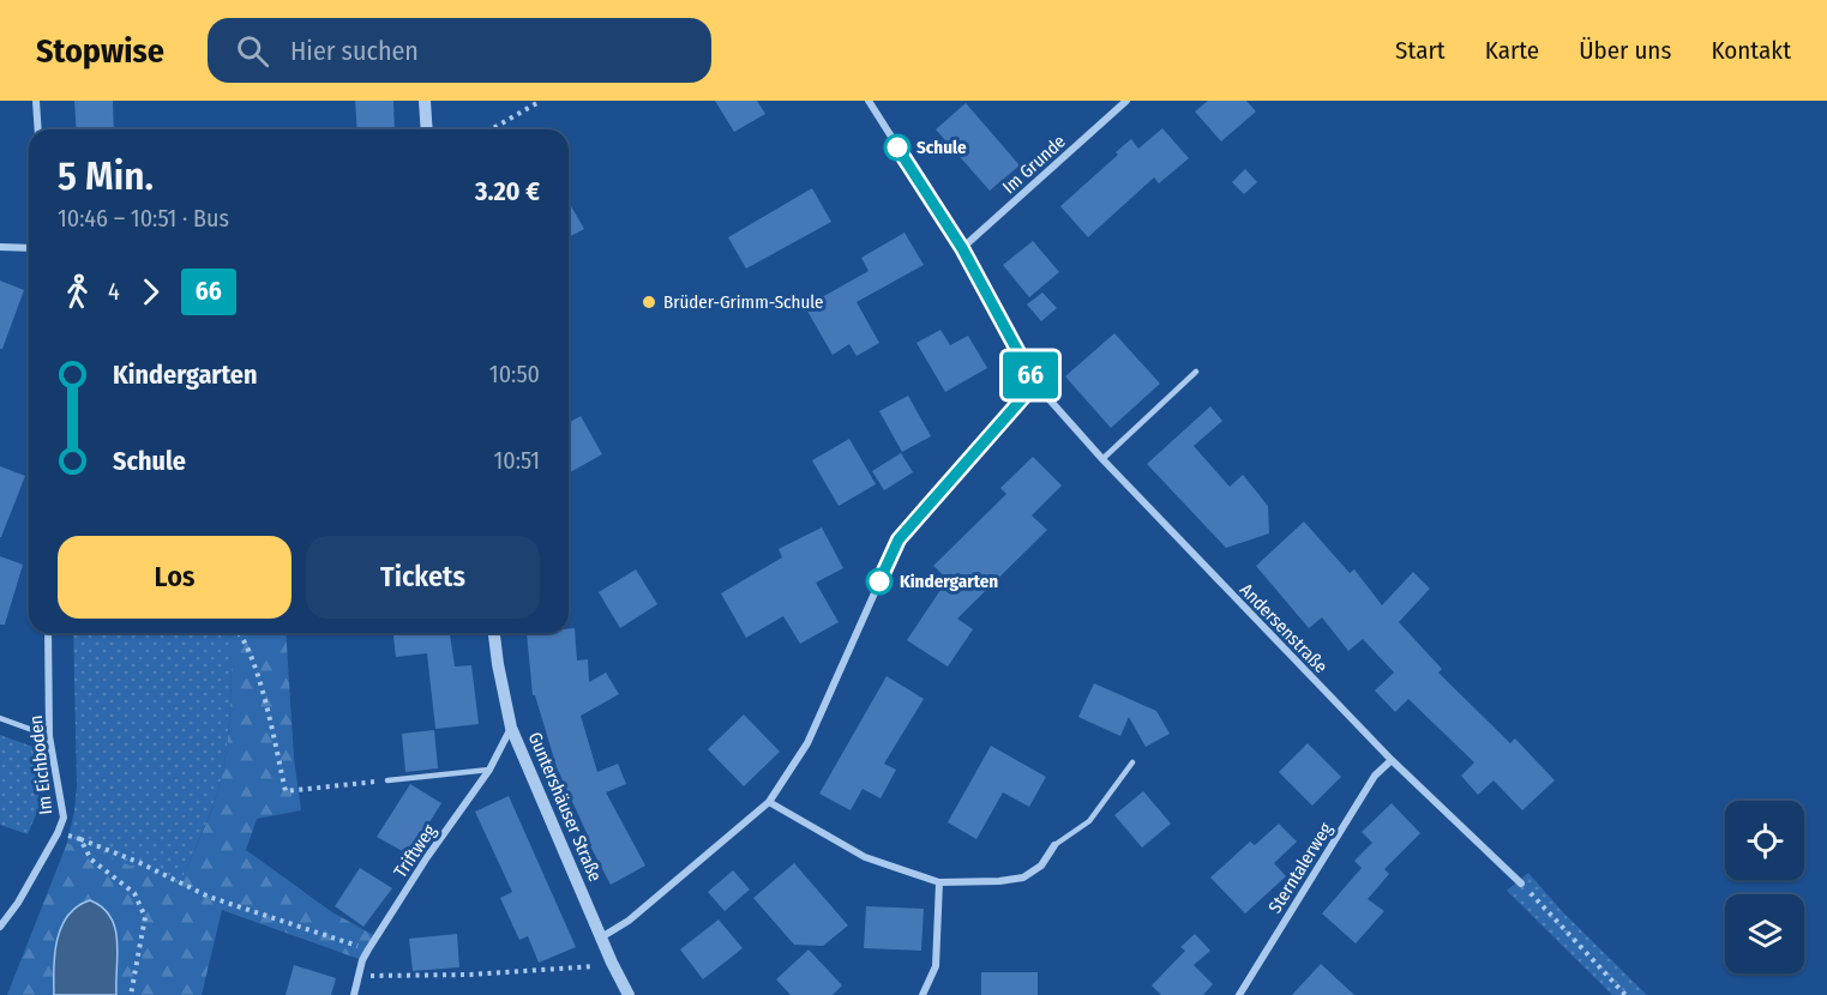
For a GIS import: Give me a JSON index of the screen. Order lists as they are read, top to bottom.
{
  "streets": {
    "street": [
      "Im Grunde",
      "Andersenstraße",
      "Im Eichboden",
      "Guntershäuser Straße",
      "Triftweg",
      "Sterntalerweg"
    ]
  },
  "crossings": [
    ["Im Grunde", "Andersenstraße"],
    ["Andersenstraße", "Sterntalerweg"],
    ["Guntershäuser Straße", "Triftweg"]
  ],
  "places": ["Schule", "Brüder-Grimm-Schule", "Kindergarten"],
  "lines": ["bus line 66"],
  "page": {
    "header": "Stopwise",
    "search": "Hier suchen",
    "nav": [
      "Start",
      "Karte",
      "Über uns",
      "Kontakt"
    ],
    "on_map": "66",
    "heading": ["5 Min.", "10:46 – 10:51 · Bus", "3.20 €"],
    "legs": ["4", "66"],
    "list": [
      {
        "name": "Kindergarten",
        "value": "10:50"
      },
      {
        "name": "Schule",
        "value": "10:51"
      }
    ],
    "buttons": ["Los", "Tickets"]
  }
}
